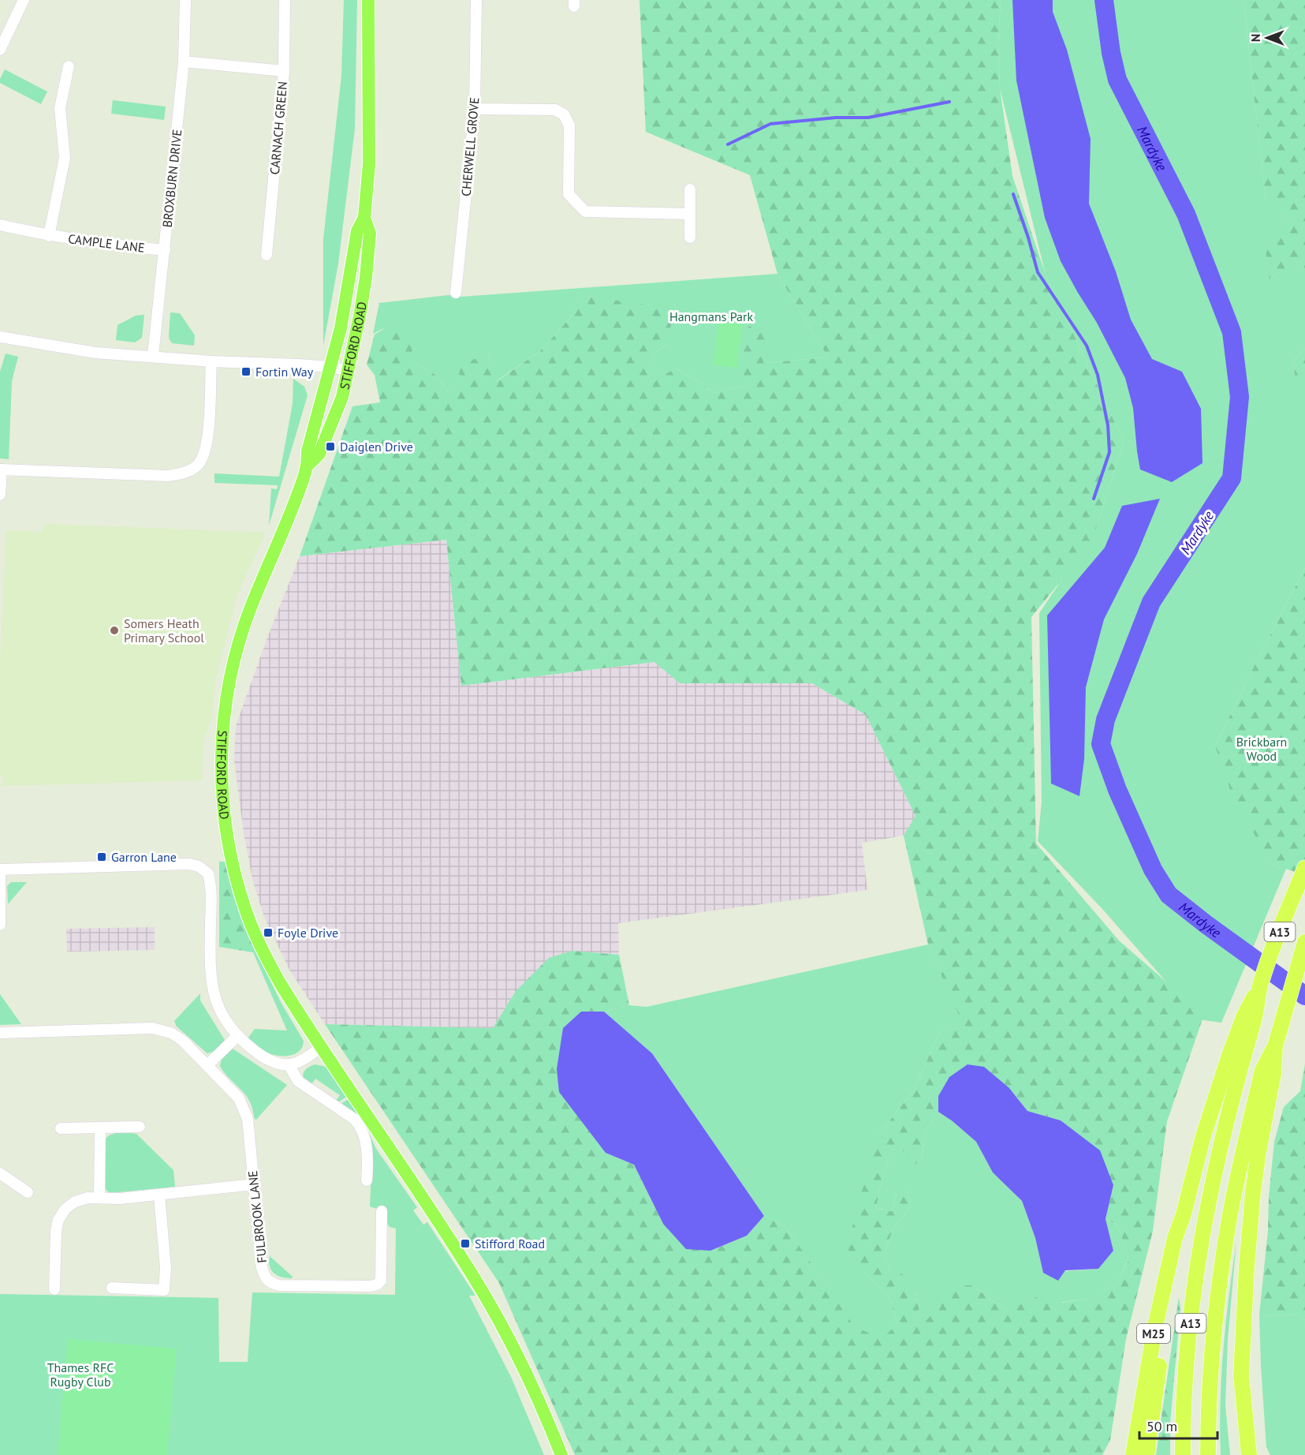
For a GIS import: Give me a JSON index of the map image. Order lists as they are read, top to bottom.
{
  "streets": {
    "highway": ["A13", "M25"],
    "main road": ["STIFFORD ROAD"],
    "street": [
      "CARNACH GREEN",
      "CHERWELL GROVE",
      "BROXBURN DRIVE",
      "CAMPLE LANE",
      "FULBROOK LANE"
    ]
  },
  "crossings": [
    ["BROXBURN DRIVE", "CAMPLE LANE"]
  ],
  "water": ["Mardyke"],
  "parks": ["Hangmans Park", "Brickbarn Wood", "Thames RFC Rugby Club"],
  "places": {
    "transit": [
      "Fortin Way",
      "Daiglen Drive",
      "Garron Lane",
      "Foyle Drive",
      "Stifford Road"
    ],
    "other": ["Somers Heath Primary School"]
  },
  "scale_bar": "50 m",
  "north": "left"
}
